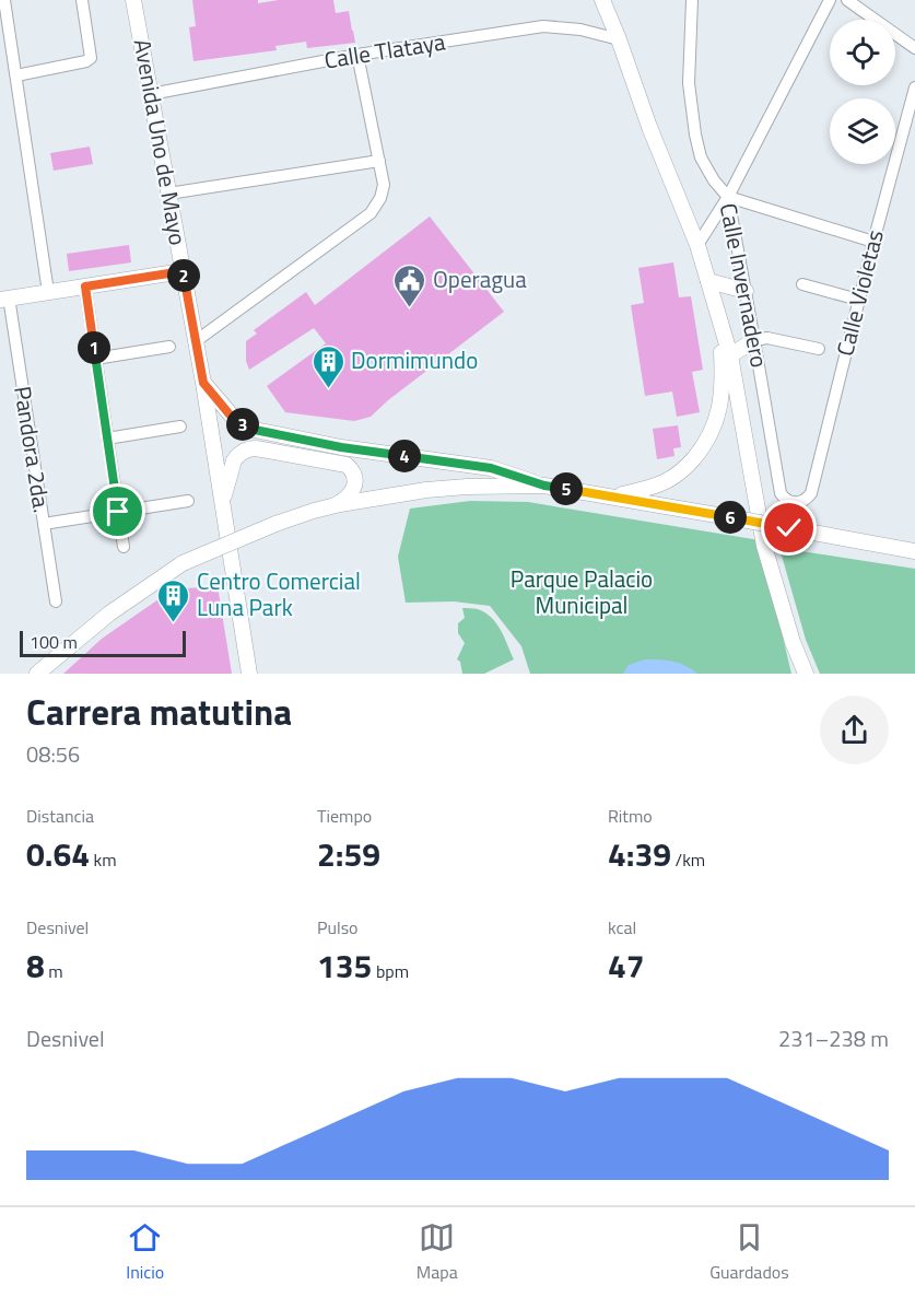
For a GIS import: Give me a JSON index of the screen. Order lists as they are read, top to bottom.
{
  "streets": {
    "main road": ["Avenida Uno de Mayo"],
    "street": [
      "Calle Tlataya",
      "Calle Invernadero",
      "Calle Violetas",
      "Pandora 2da."
    ]
  },
  "crossings": [
    ["Calle Tlataya", "Avenida Uno de Mayo"],
    ["Calle Invernadero", "Calle Violetas"]
  ],
  "parks": ["Parque Palacio Municipal"],
  "places": {
    "public building": ["Operagua"],
    "building": ["Dormimundo", "Centro Comercial Luna Park"]
  },
  "scale_bar": "100 m",
  "page": {
    "pins": [
      "2",
      "1",
      "3",
      "4",
      "5",
      "6"
    ],
    "scale": "100 m",
    "heading": ["Carrera matutina", "08:56"],
    "stats": [
      ["Distancia", "0.64 km"],
      ["Tiempo", "2:59"],
      ["Ritmo", "4:39 /km"],
      ["Desnivel", "8 m"],
      ["Pulso", "135 bpm"],
      ["kcal", "47"]
    ],
    "chart": ["Desnivel", "231–238 m"],
    "tabs": ["Inicio", "Mapa", "Guardados"]
  }
}
